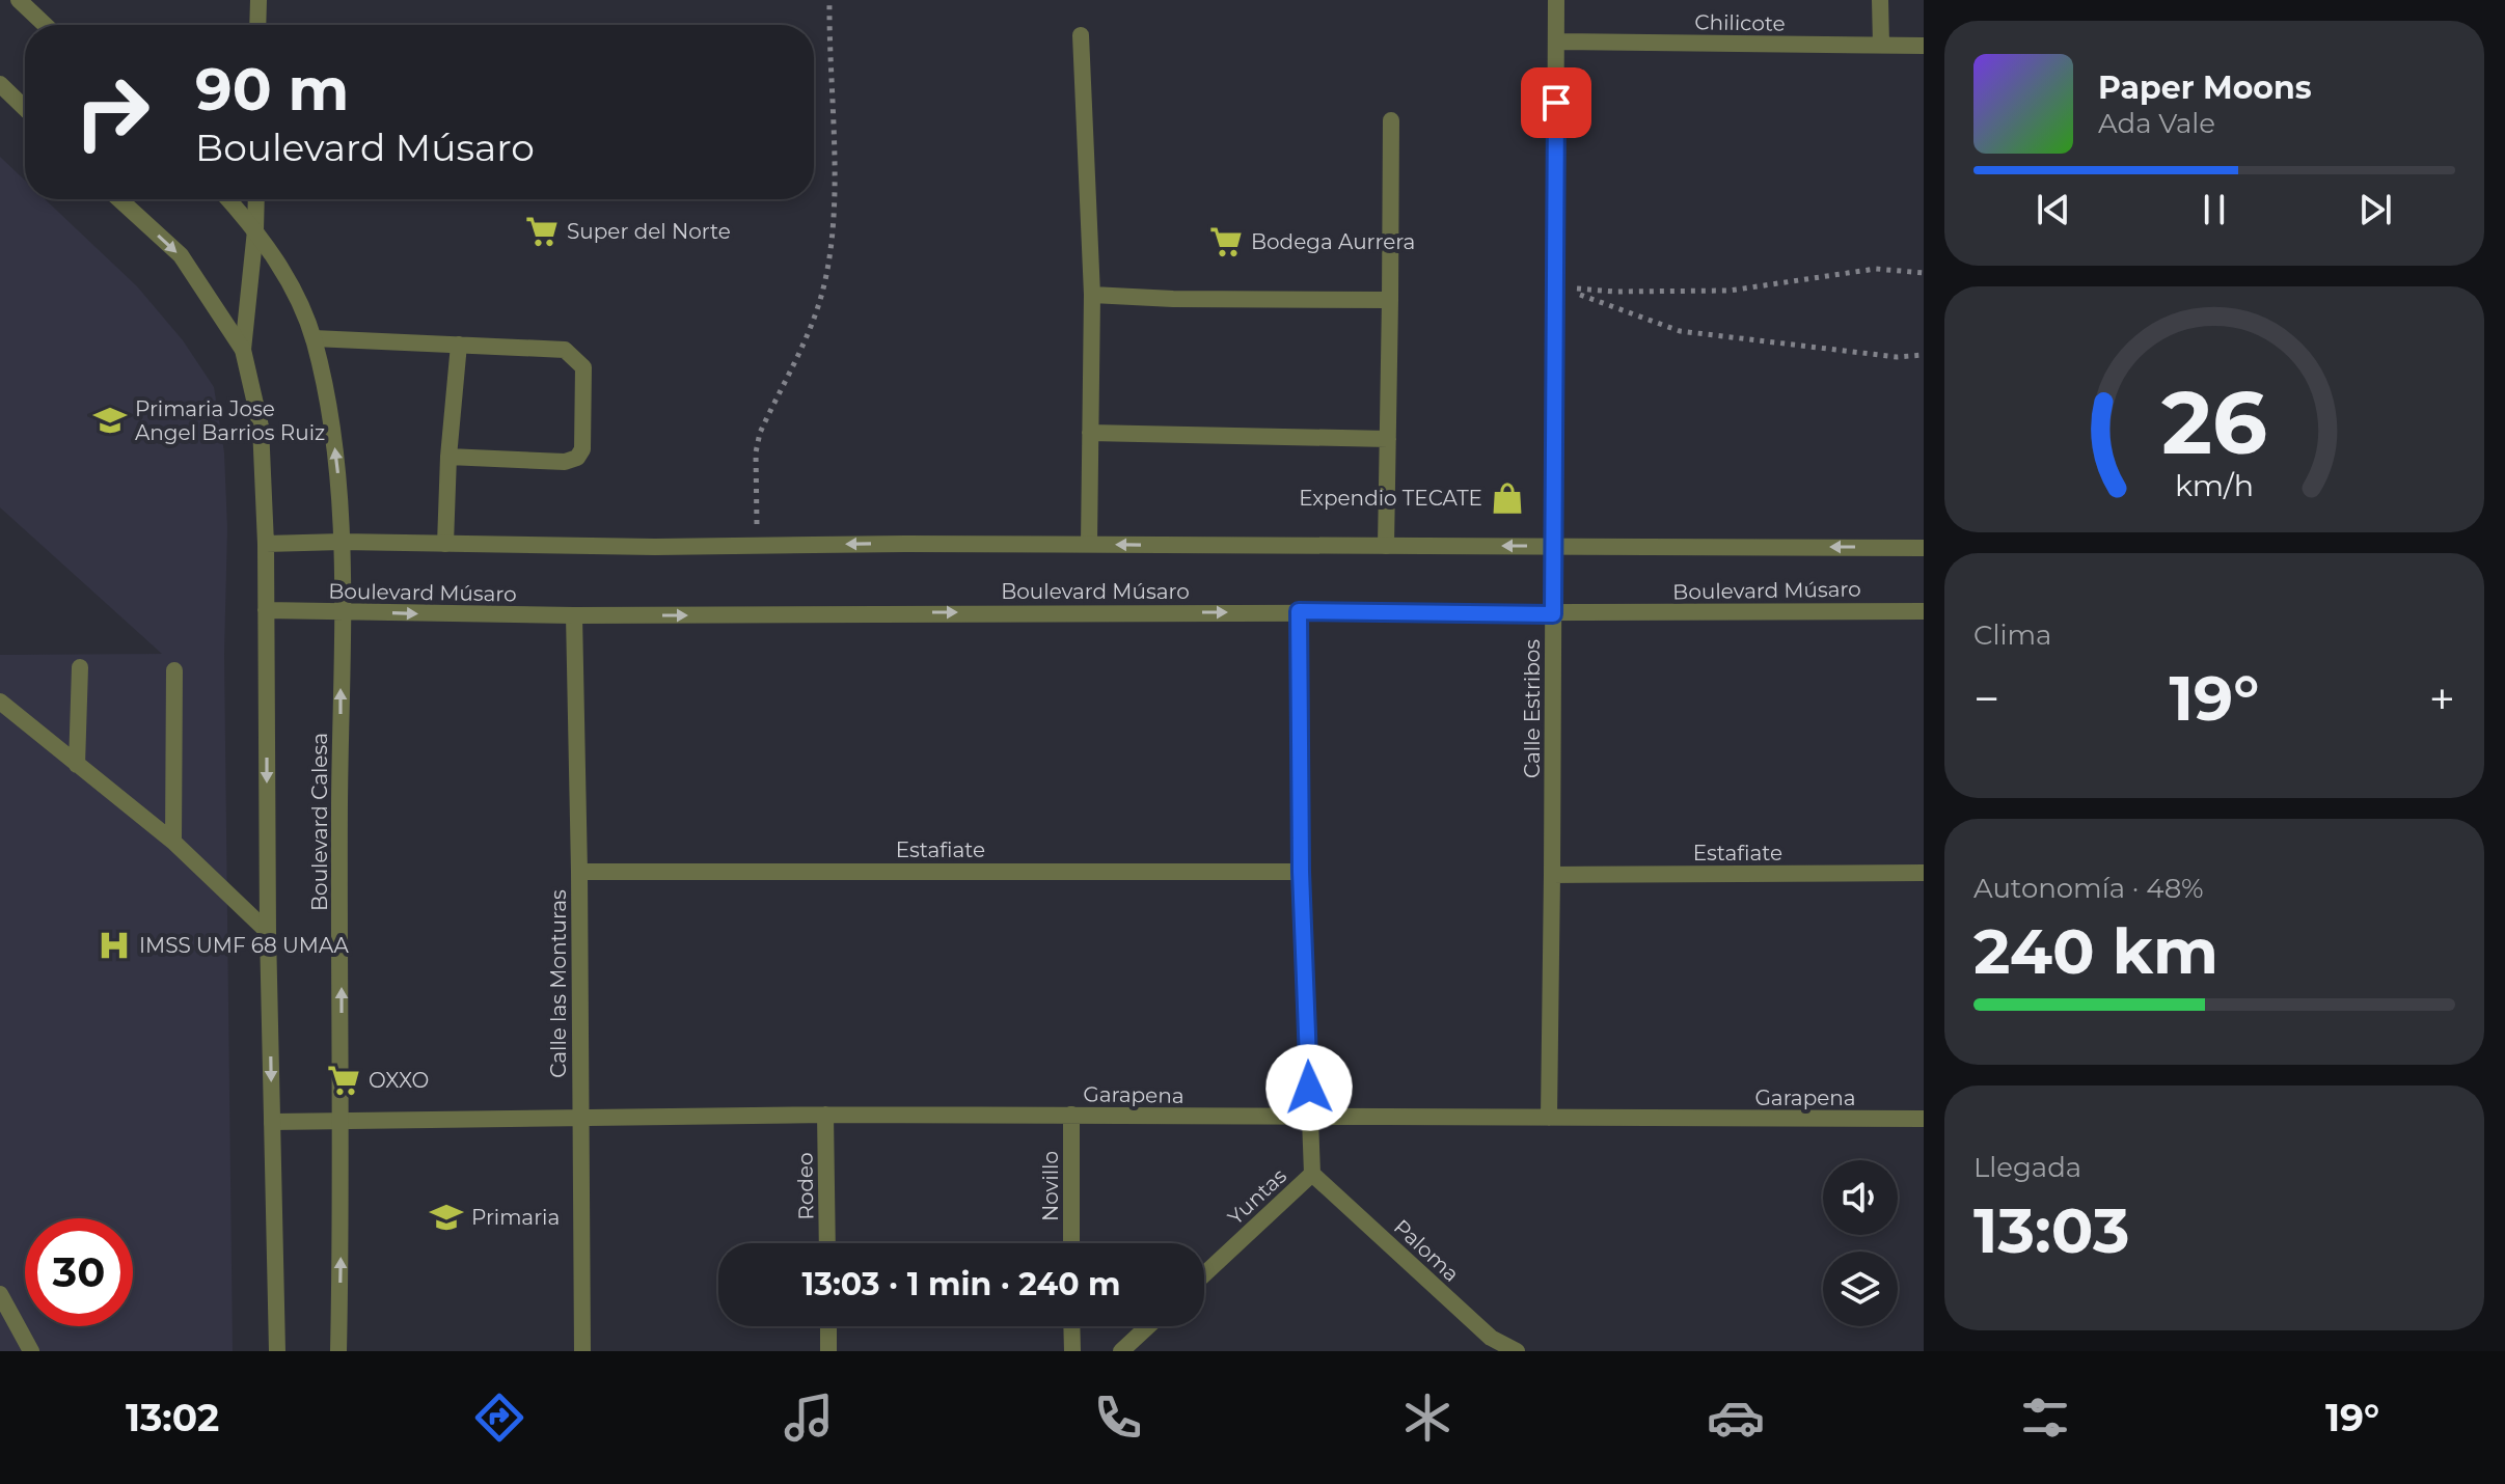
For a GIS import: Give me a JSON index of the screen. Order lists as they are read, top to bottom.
{
  "streets": {
    "street": [
      "Chilicote",
      "Boulevard Músaro",
      "Calle Estribos",
      "Boulevard Calesa",
      "Estafiate",
      "Calle las Monturas",
      "Garapena",
      "Rodeo",
      "Novillo",
      "Yuntas",
      "Paloma"
    ]
  },
  "crossings": [
    ["Chilicote", "Calle Estribos"],
    ["Boulevard Músaro", "Calle Estribos"],
    ["Boulevard Músaro", "Boulevard Calesa"],
    ["Boulevard Músaro", "Calle las Monturas"],
    ["Boulevard Músaro", "Yuntas"],
    ["Calle Estribos", "Estafiate"],
    ["Calle Estribos", "Garapena"],
    ["Boulevard Calesa", "Garapena"],
    ["Estafiate", "Calle las Monturas"],
    ["Estafiate", "Yuntas"],
    ["Calle las Monturas", "Garapena"],
    ["Garapena", "Rodeo"],
    ["Garapena", "Novillo"],
    ["Garapena", "Yuntas"],
    ["Yuntas", "Paloma"]
  ],
  "places": {
    "supermarket": ["Super del Norte", "Bodega Aurrera", "OXXO"],
    "school or university": ["Primaria Jose Angel Barrios Ruiz", "Primaria"],
    "shop": ["Expendio TECATE"],
    "hospital": ["IMSS UMF 68 UMAA"]
  },
  "page": {
    "turn": ["90 m", "Boulevard Músaro"],
    "song": ["Paper Moons", "Ada Vale"],
    "tile": [
      "Clima",
      ["Autonomía · 48%", "240 km"],
      ["Llegada", "13:03"]
    ],
    "heat": ["−", "19°", "+"],
    "limit": "30",
    "trip": "13:03 · 1 min · 240 m",
    "tabs": ["13:02", "19°"],
    "gauge": ["26", "km/h"]
  }
}
